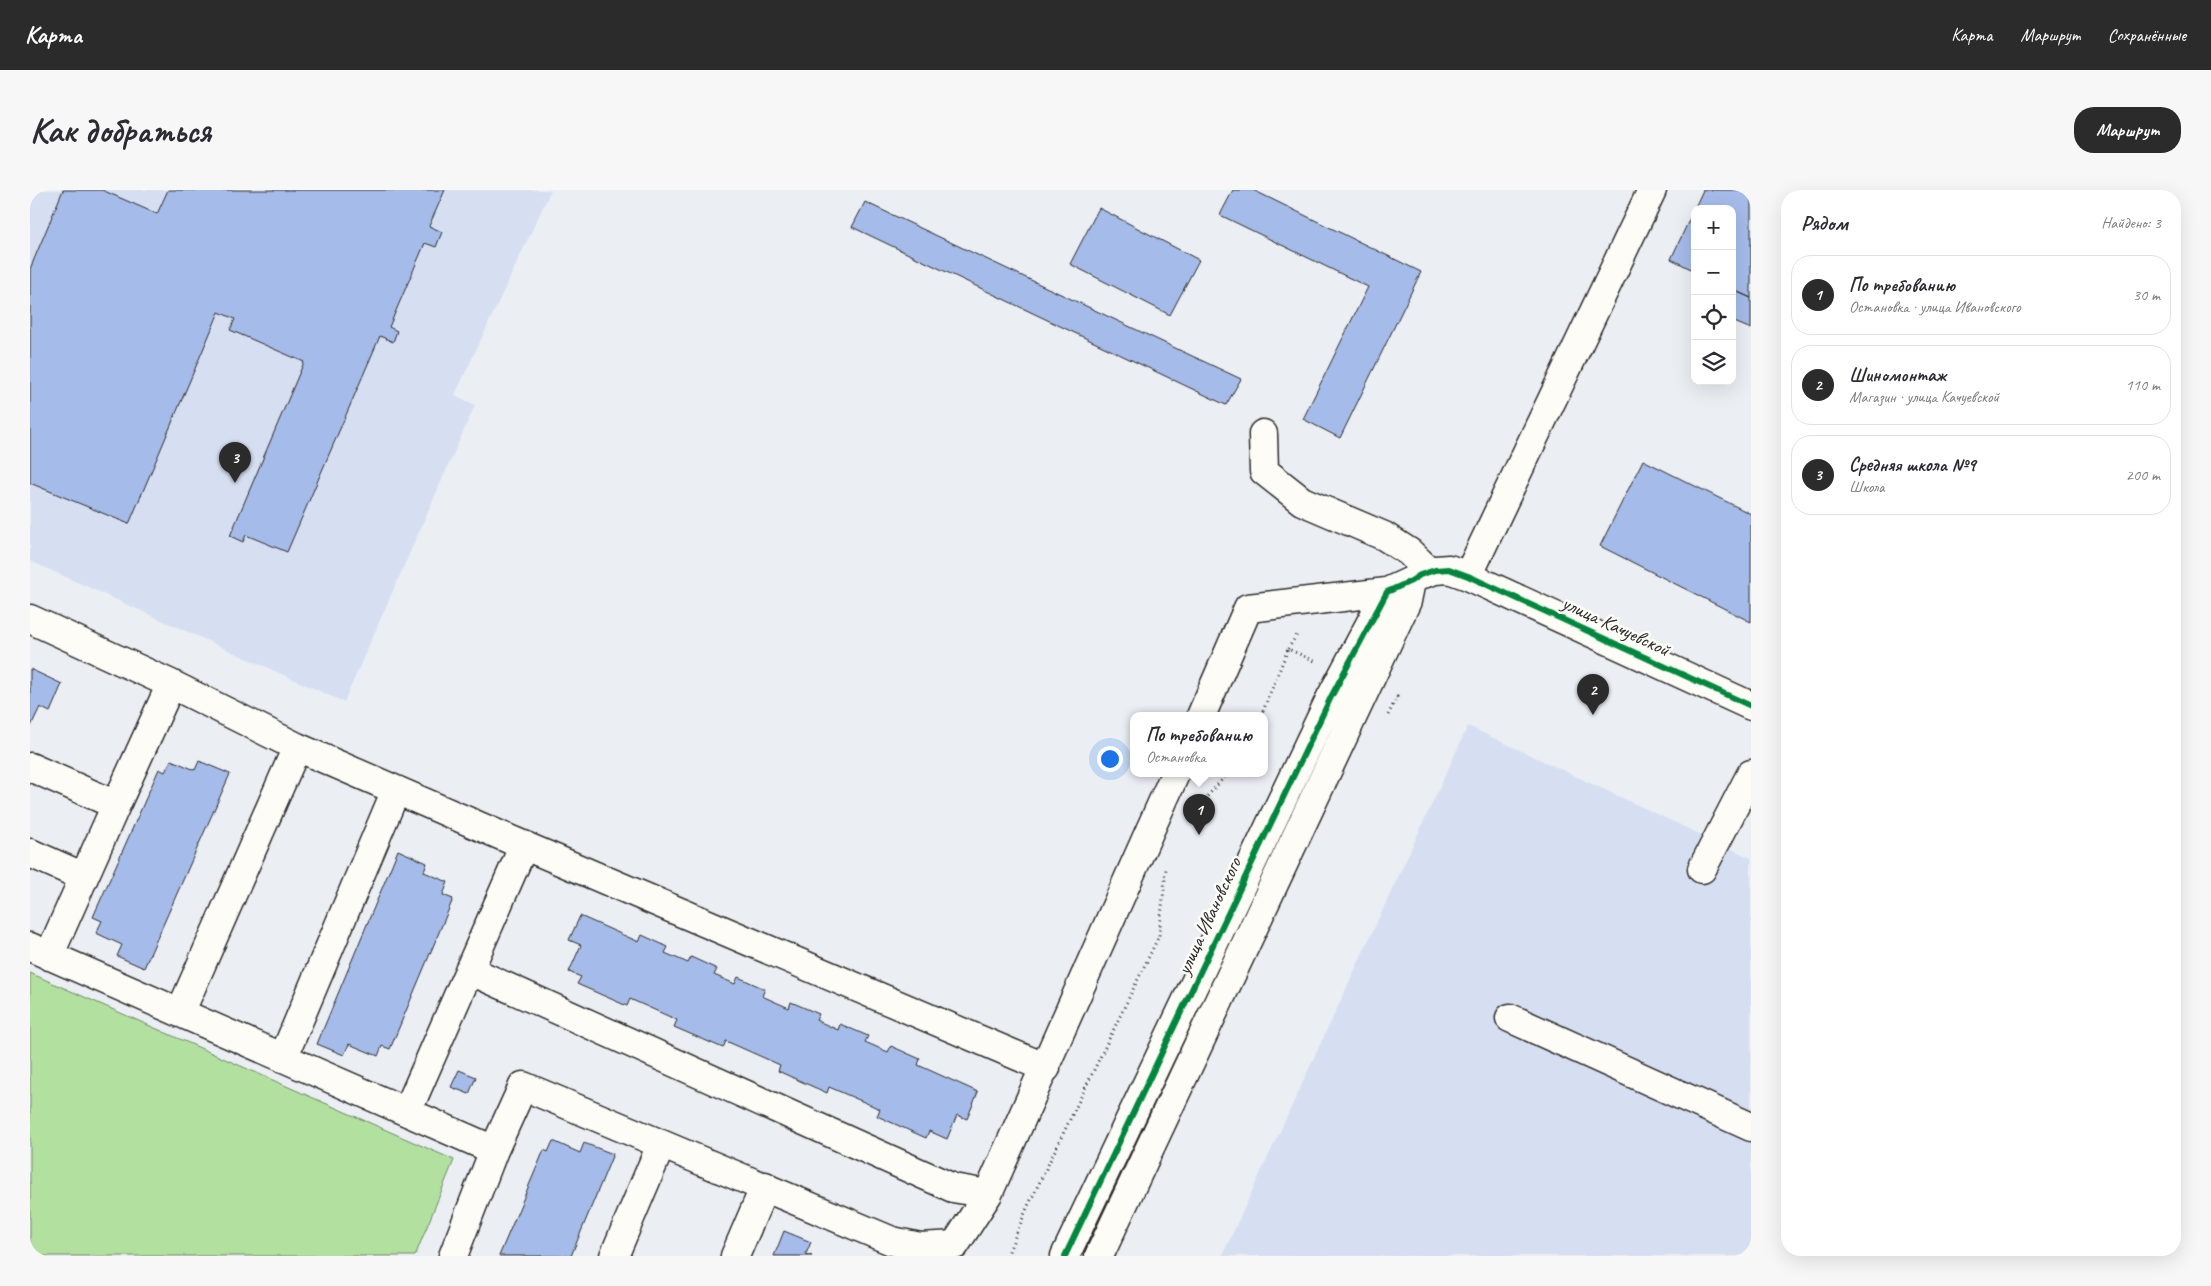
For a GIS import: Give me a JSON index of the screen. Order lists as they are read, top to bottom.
{
  "streets": {
    "street": ["улица Качуевской", "улица Ивановского"]
  },
  "crossings": [
    ["улица Качуевской", "улица Ивановского"]
  ],
  "page": {
    "header": "Карта",
    "nav": ["Карта", "Маршрут", "Сохранённые"],
    "buttons": "Маршрут",
    "title": "Как добраться",
    "heading": ["Рядом", "Найдено: 3"],
    "map_buttons": ["+", "−"],
    "list": [
      {
        "mark": "1",
        "name": "По требованию",
        "note": "Остановка · улица Ивановского",
        "value": "30 m"
      },
      {
        "mark": "2",
        "name": "Шиномонтаж",
        "note": "Магазин · улица Качуевской",
        "value": "110 m"
      },
      {
        "mark": "3",
        "name": "Средняя школа №9",
        "note": "Школа",
        "value": "200 m"
      }
    ],
    "pins": ["3", "2", "1"],
    "popup": ["По требованию", "Остановка"]
  }
}
